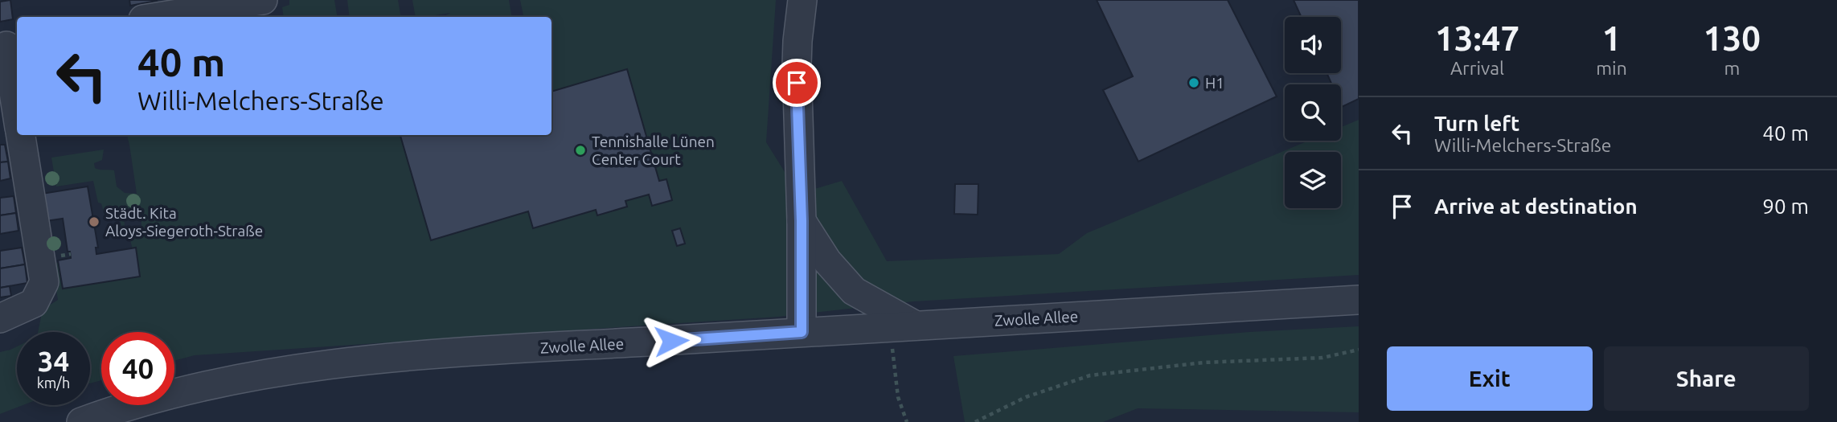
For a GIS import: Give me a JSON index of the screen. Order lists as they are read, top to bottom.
{
  "streets": {
    "street": ["Zwolle Allee"]
  },
  "places": ["H1", "Tennishalle Lünen Center Court", "Städt. Kita Aloys-Siegeroth-Straße"],
  "page": {
    "eta": [
      "13:47",
      "Arrival",
      "1",
      "min",
      "130",
      "m"
    ],
    "turn": ["40 m", "Willi-Melchers-Straße"],
    "list": [
      {
        "name": "Turn left",
        "note": "Willi-Melchers-Straße",
        "value": "40 m"
      },
      {
        "name": "Arrive at destination",
        "value": "90 m"
      }
    ],
    "speed": "34 km/h",
    "limit": "40",
    "buttons": ["Exit", "Share"]
  }
}
